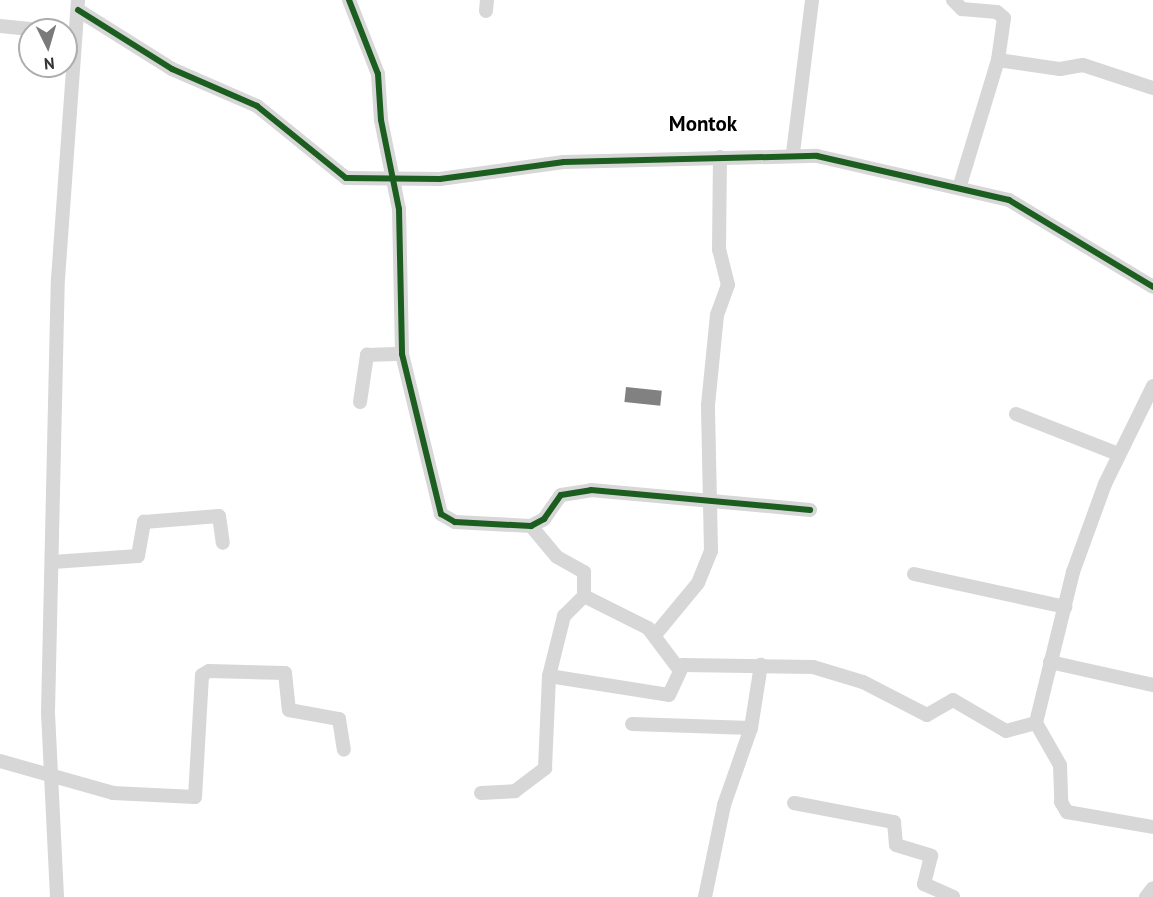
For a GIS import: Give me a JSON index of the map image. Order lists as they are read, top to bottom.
{
  "districts": ["Montok"],
  "north": "bottom"
}
